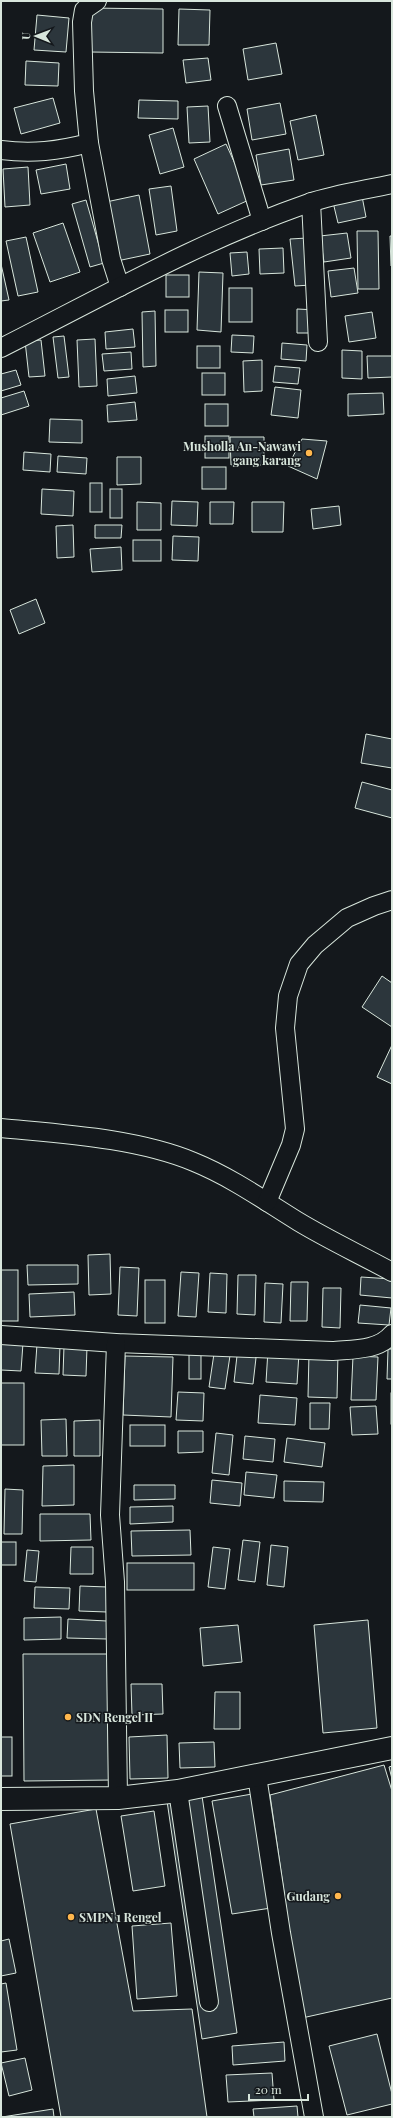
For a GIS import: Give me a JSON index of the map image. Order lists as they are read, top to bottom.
{
  "places": [
    "Musholla An-Nawawi gang karang",
    "SDN Rengel II",
    "Gudang",
    "SMPN 1 Rengel"
  ],
  "scale_bar": "20 m",
  "north": "left"
}
